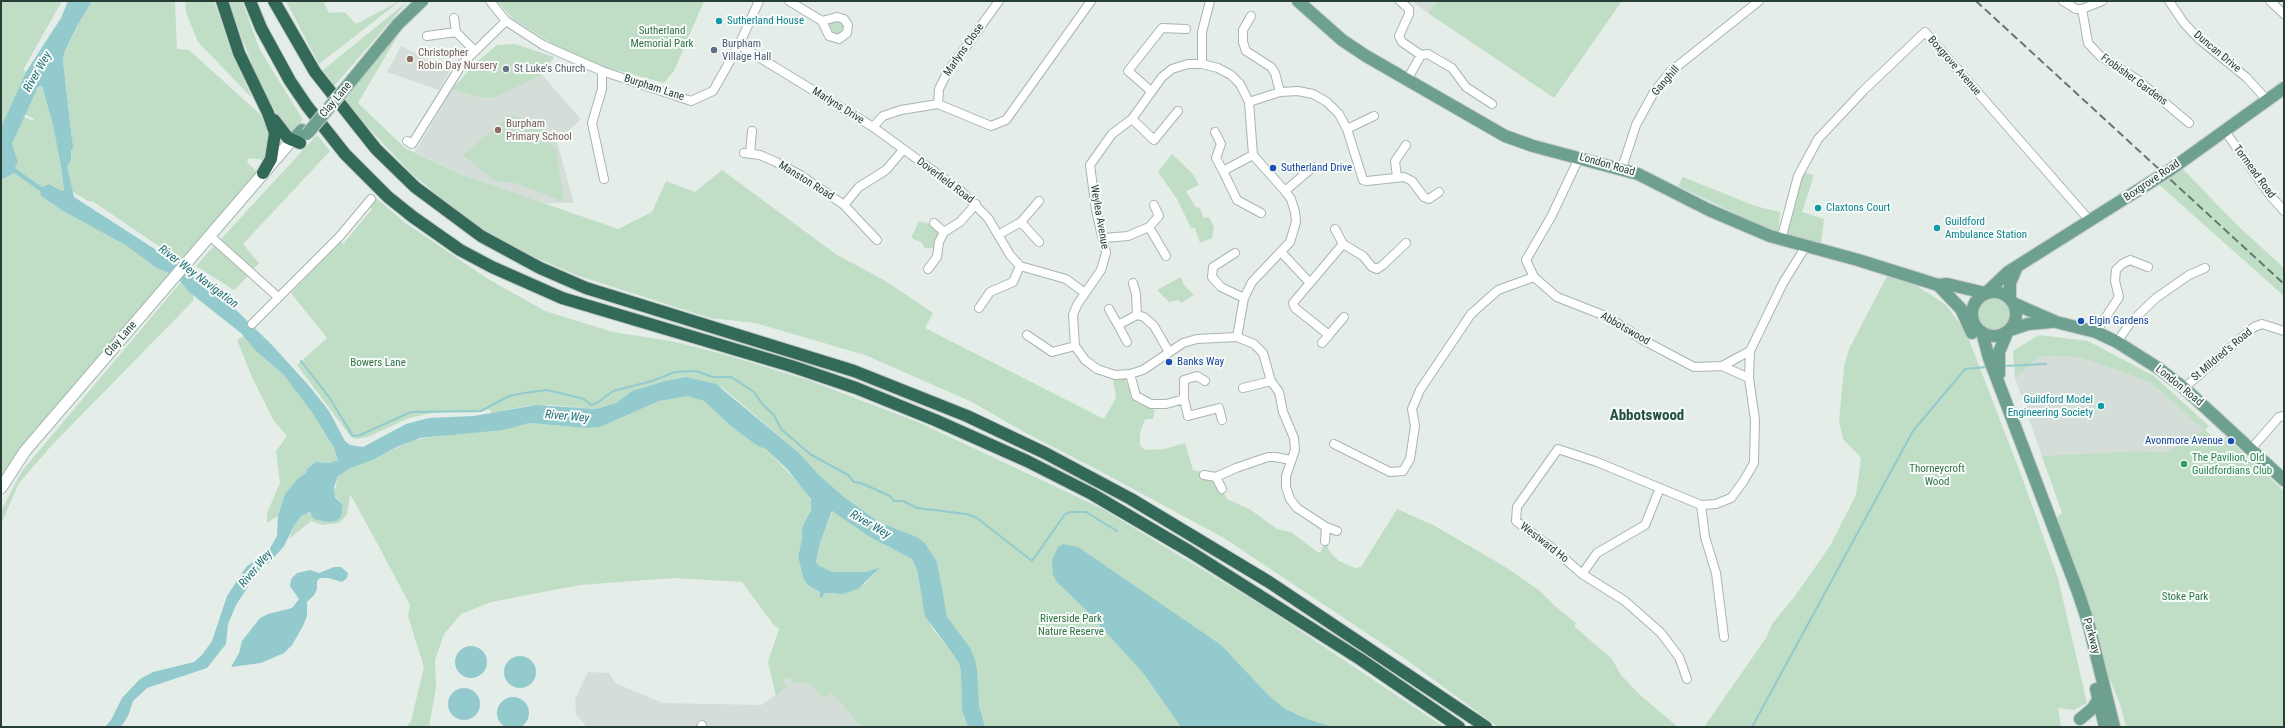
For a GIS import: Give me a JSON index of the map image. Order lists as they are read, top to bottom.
{
  "streets": {
    "main road": [
      "Clay Lane",
      "London Road",
      "Boxgrove Road",
      "Parkway"
    ],
    "street": [
      "Marlyns Close",
      "Duncan Drive",
      "Boxgrove Avenue",
      "Frobisher Gardens",
      "Ganghill",
      "Burpham Lane",
      "Marlyns Drive",
      "Tormead Road",
      "Manston Road",
      "Doverfield Road",
      "Weylea Avenue",
      "Abbotswood",
      "St Mildred's Road",
      "Westward Ho"
    ]
  },
  "crossings": [
    ["Marlyns Close", "Marlyns Drive"],
    ["Duncan Drive", "Boxgrove Road"],
    ["Boxgrove Avenue", "London Road"],
    ["Boxgrove Avenue", "Boxgrove Road"],
    ["Ganghill", "London Road"],
    ["Burpham Lane", "Marlyns Drive"],
    ["Marlyns Drive", "Doverfield Road"],
    ["London Road", "Boxgrove Road"],
    ["London Road", "Abbotswood"],
    ["London Road", "St Mildred's Road"],
    ["Tormead Road", "Boxgrove Road"],
    ["Manston Road", "Doverfield Road"]
  ],
  "districts": ["Abbotswood"],
  "water": ["River Wey", "River Wey Navigation"],
  "parks": [
    "Sutherland Memorial Park",
    "Bowers Lane",
    "Thorneycroft Wood",
    "Stoke Park",
    "Riverside Park Nature Reserve"
  ],
  "places": [
    "Sutherland House",
    "Burpham Village Hall",
    "Christopher Robin Day Nursery",
    "St Luke's Church",
    "Burpham Primary School",
    "Sutherland Drive",
    "Claxtons Court",
    "Guildford Ambulance Station",
    "Elgin Gardens",
    "Banks Way",
    "Guildford Model Engineering Society",
    "Avonmore Avenue",
    "The Pavilion, Old Guildfordians Club"
  ]
}
